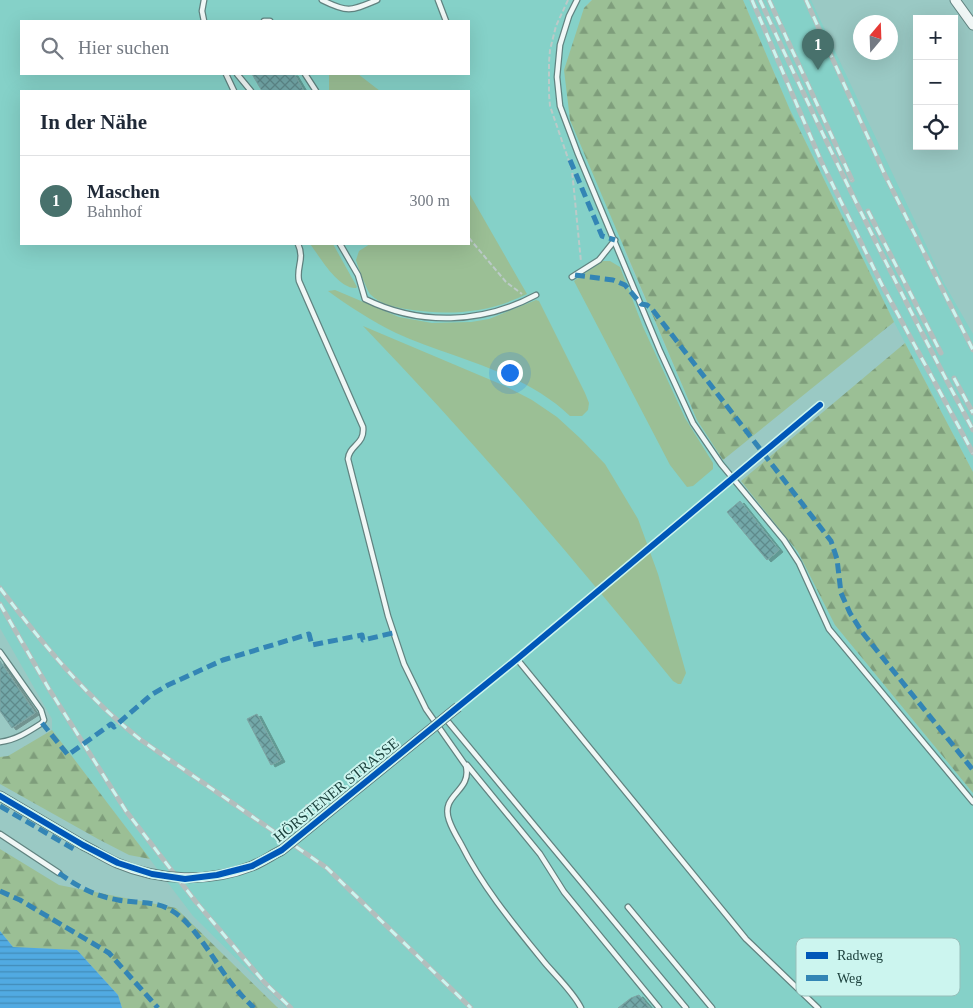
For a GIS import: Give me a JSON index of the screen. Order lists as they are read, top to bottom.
{
  "streets": {
    "street": ["HÖRSTENER STRASSE"]
  },
  "legend": ["Radweg", "Weg"],
  "north": "top",
  "page": {
    "map_buttons": ["+", "−"],
    "search": "Hier suchen",
    "pins": "1",
    "heading": "In der Nähe",
    "list": [
      {
        "mark": "1",
        "name": "Maschen",
        "note": "Bahnhof",
        "value": "300 m"
      }
    ]
  }
}
